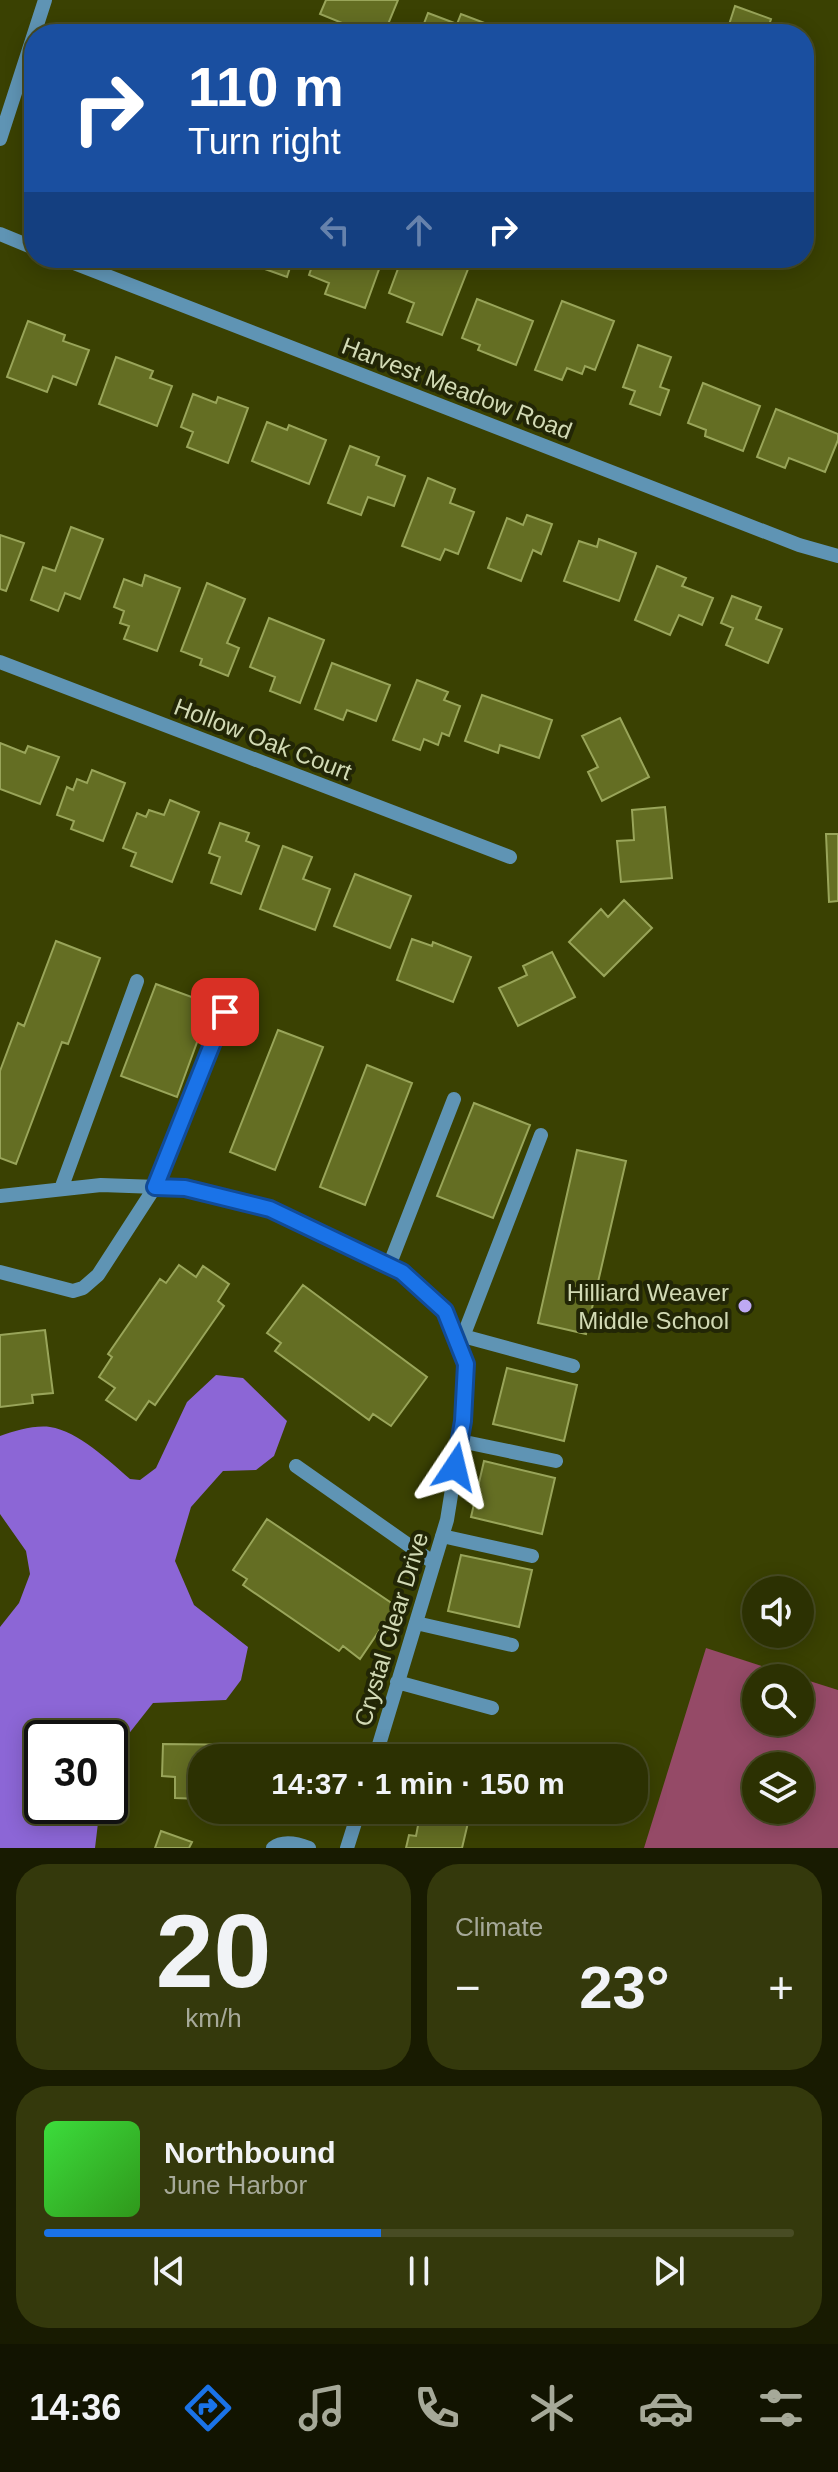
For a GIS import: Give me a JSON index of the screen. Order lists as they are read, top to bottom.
{
  "streets": {
    "street": ["Harvest Meadow Road", "Hollow Oak Court", "Crystal Clear Drive"]
  },
  "places": ["Hilliard Weaver Middle School"],
  "page": {
    "turn": ["110 m", "Turn right"],
    "limit": "30",
    "trip": "14:37 · 1 min · 150 m",
    "tile": [
      ["20", "km/h"],
      "Climate"
    ],
    "heat": ["−", "23°", "+"],
    "song": ["Northbound", "June Harbor"],
    "tabs": "14:36"
  }
}
